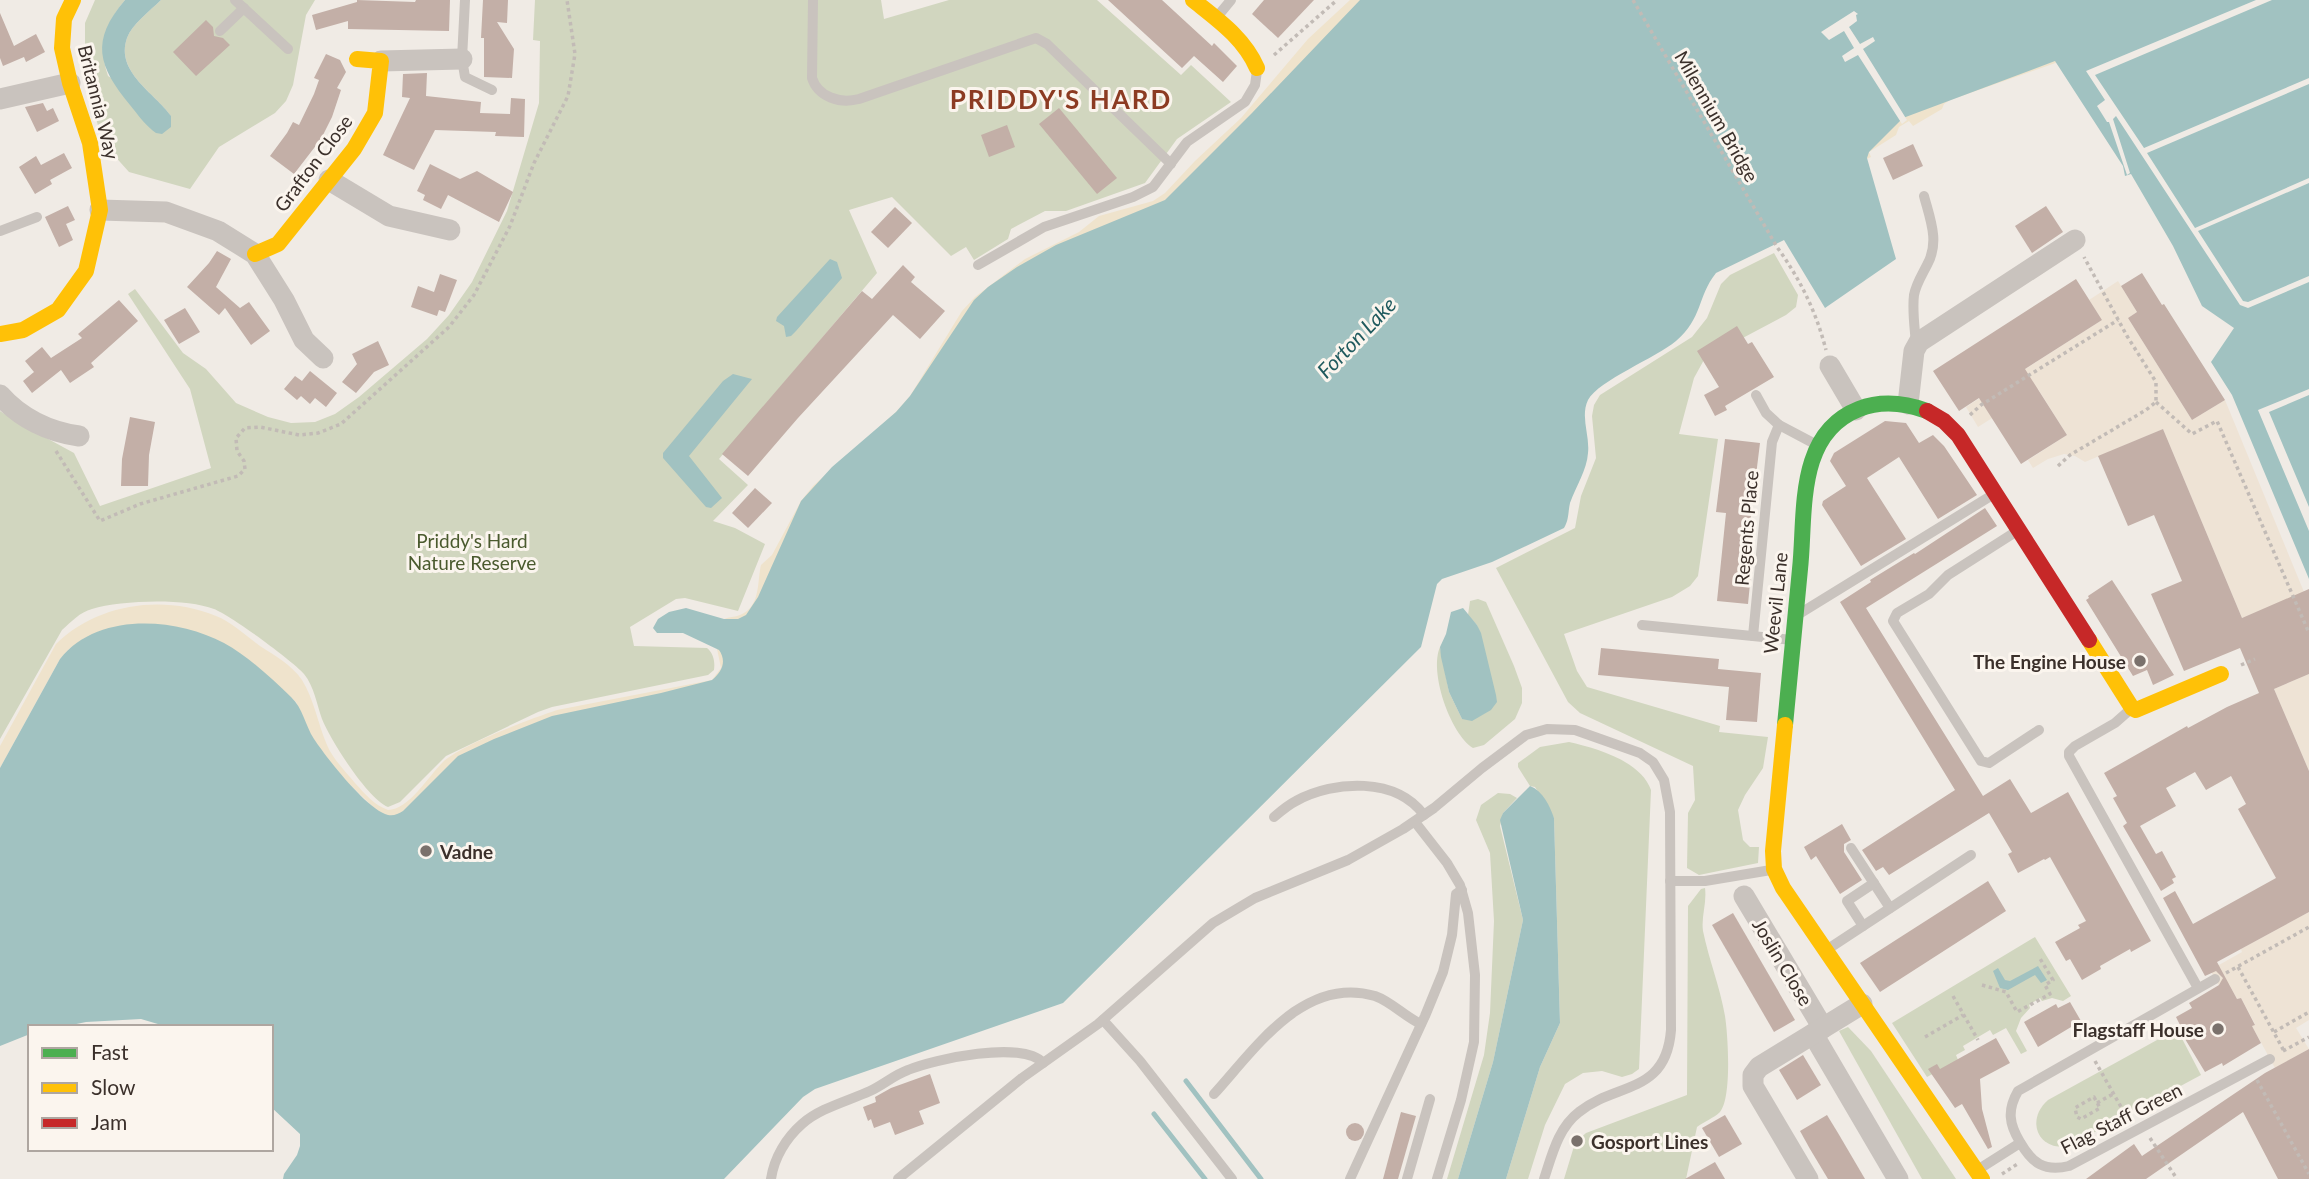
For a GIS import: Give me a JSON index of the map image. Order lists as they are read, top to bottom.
{
  "streets": {
    "street": [
      "Britannia Way",
      "Grafton Close",
      "Weevil Lane",
      "Joslin Close"
    ],
    "lane": ["Regents Place", "Flag Staff Green"],
    "path": ["Milennium Bridge"]
  },
  "districts": ["PRIDDY'S HARD"],
  "water": ["Forton Lake"],
  "parks": ["Priddy's Hard Nature Reserve"],
  "places": [
    "The Engine House",
    "Vadne",
    "Flagstaff House",
    "Gosport Lines"
  ],
  "legend": ["Fast", "Slow", "Jam"]
}
